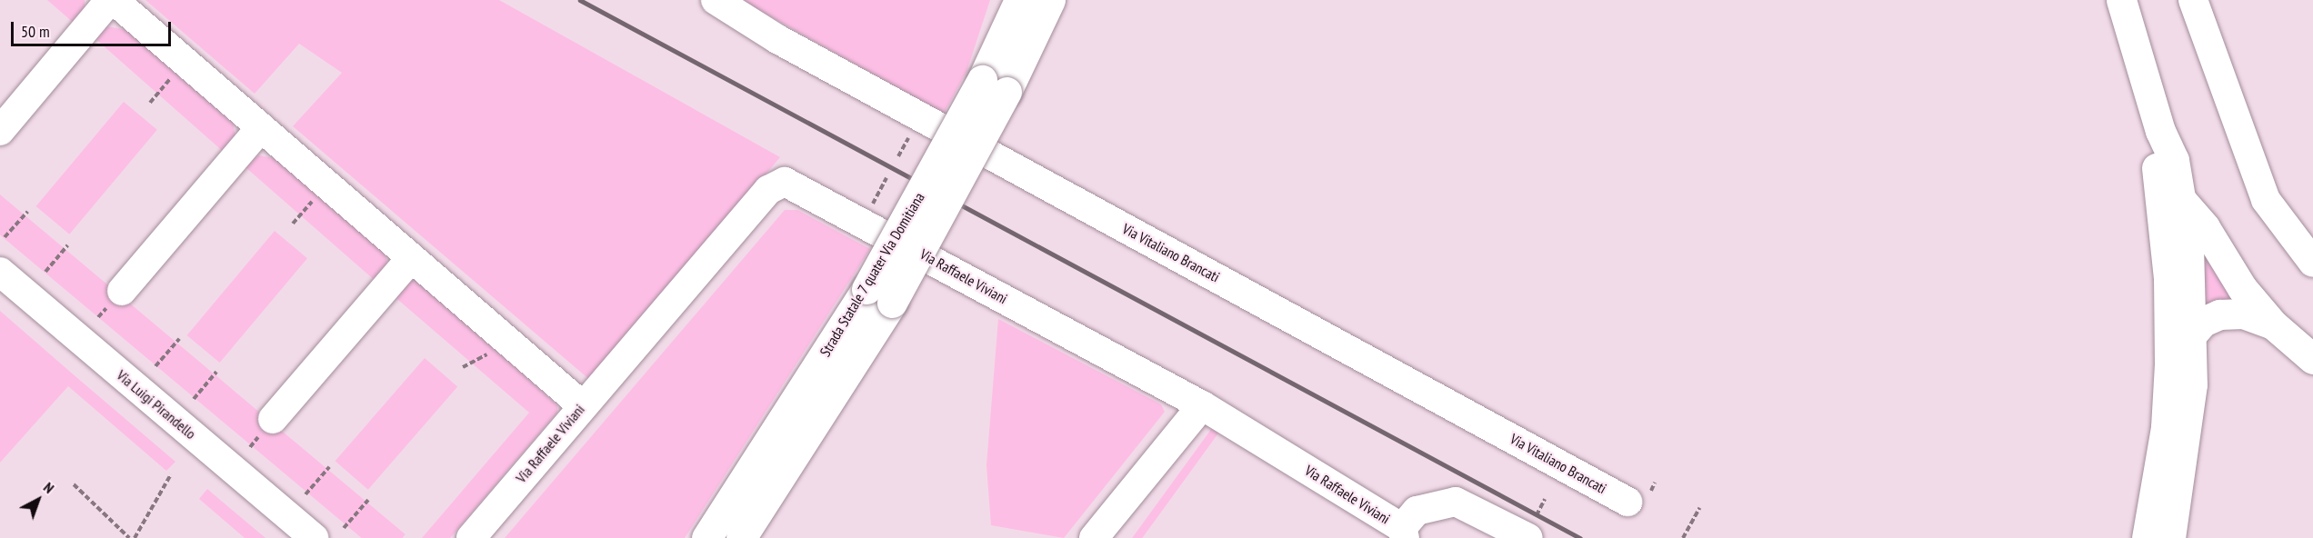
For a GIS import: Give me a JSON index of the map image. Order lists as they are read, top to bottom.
{
  "streets": {
    "highway": ["Strada Statale 7 quater Via Domitiana"],
    "street": ["Via Vitaliano Brancati", "Via Raffaele Viviani", "Via Luigi Pirandello"]
  },
  "scale_bar": "50 m",
  "north": "top right"
}
